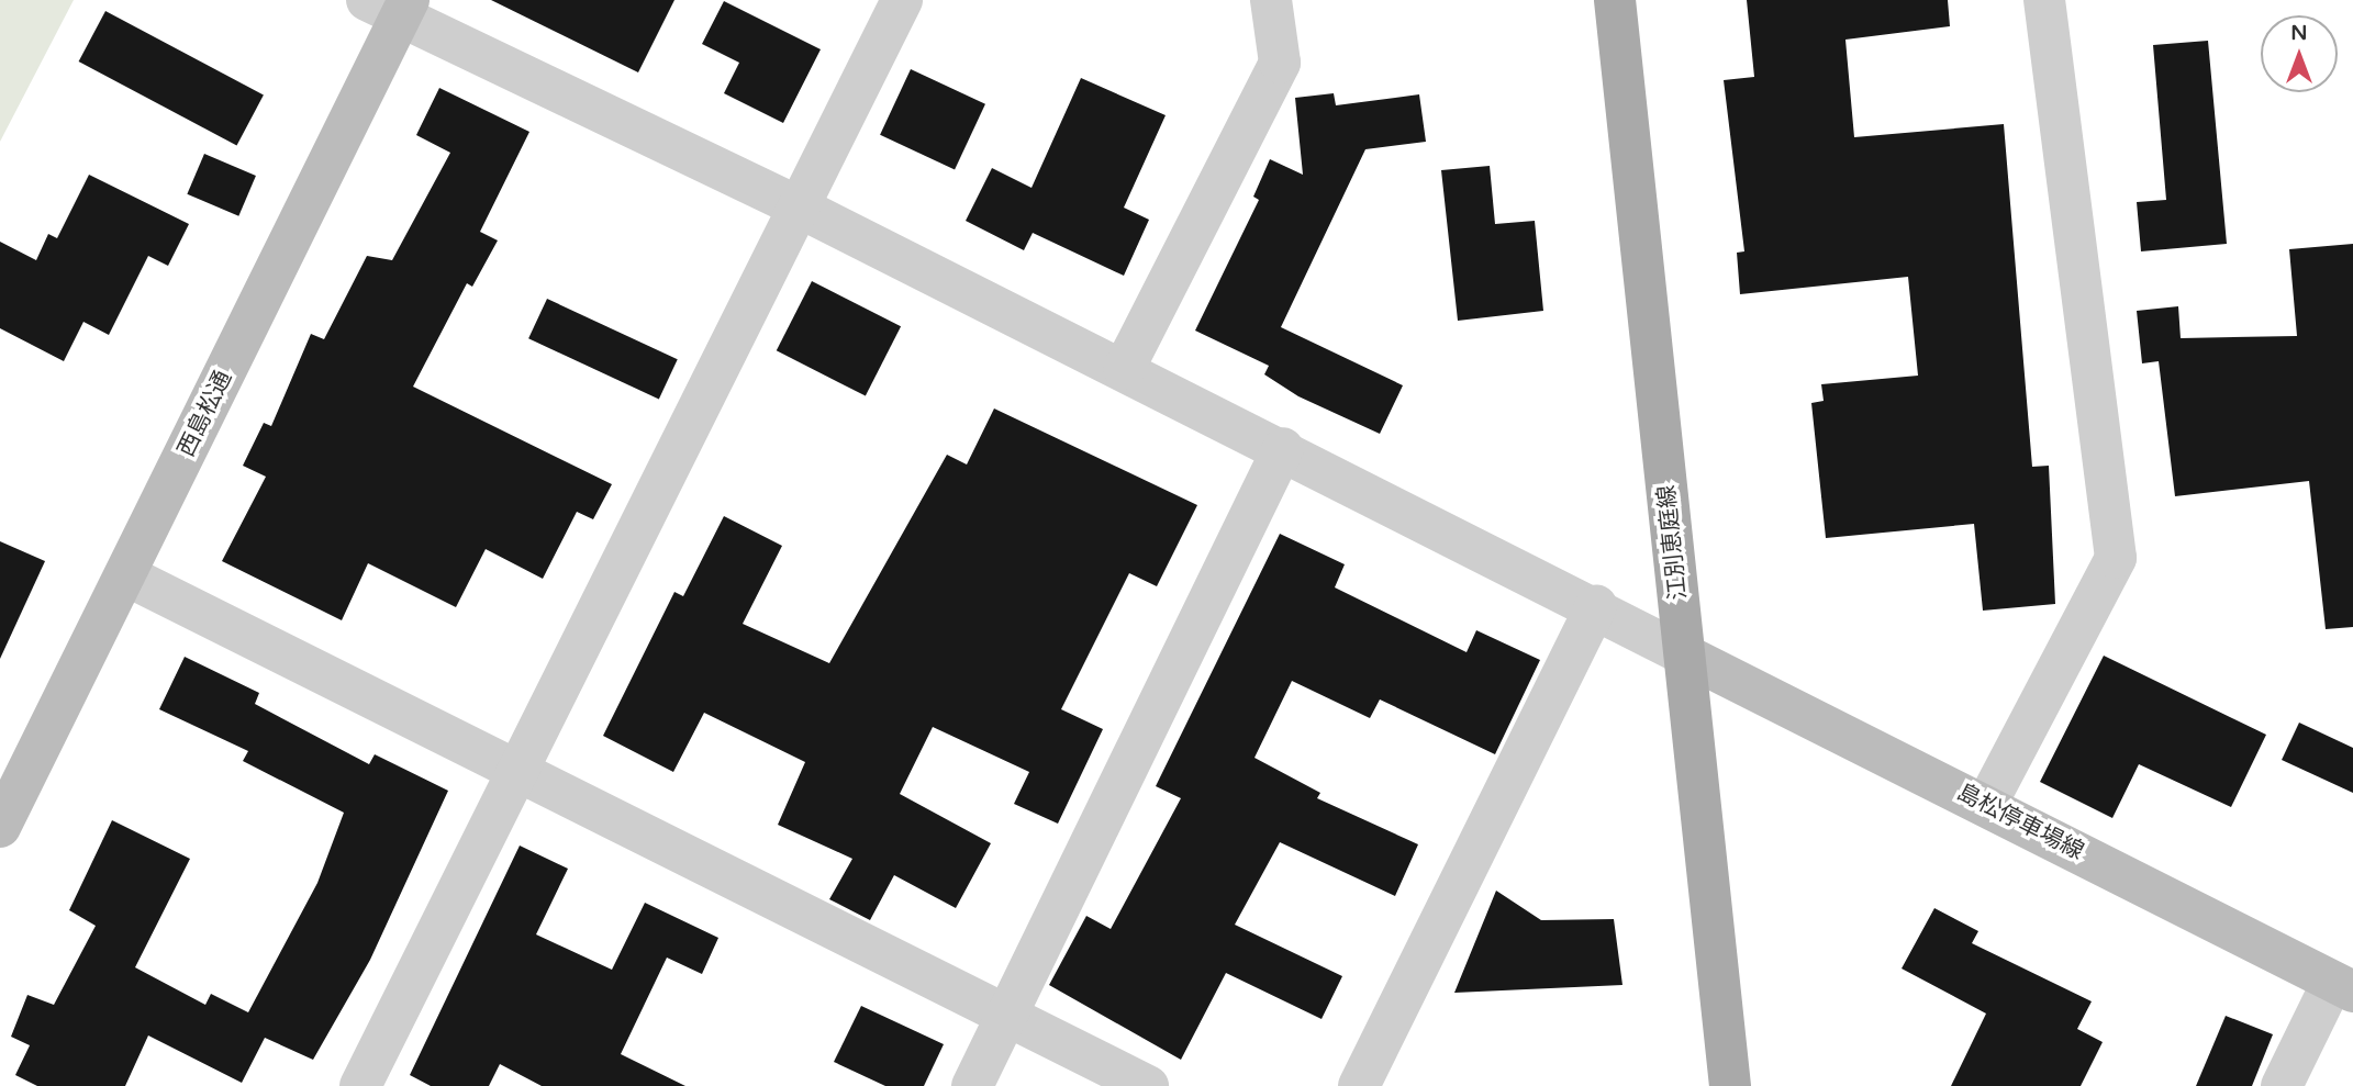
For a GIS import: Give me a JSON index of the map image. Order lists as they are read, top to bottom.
{
  "streets": {
    "main road": ["江別恵庭線"],
    "street": ["西島松通", "島松停車場線"]
  },
  "crossings": [
    ["江別恵庭線", "島松停車場線"]
  ],
  "north": "top"
}
